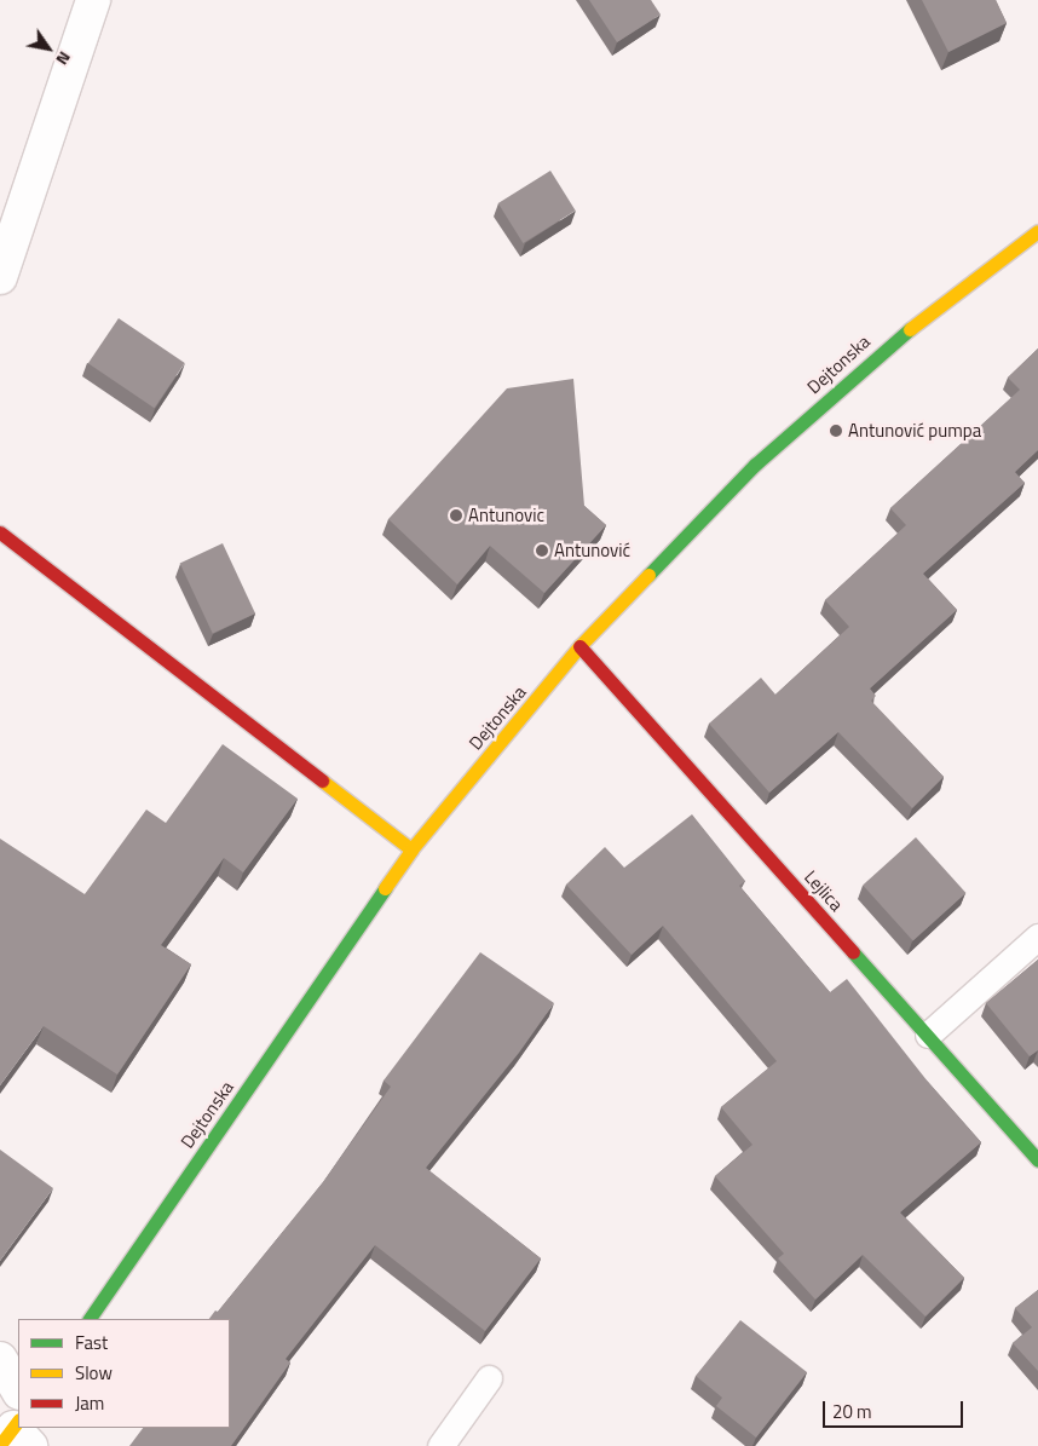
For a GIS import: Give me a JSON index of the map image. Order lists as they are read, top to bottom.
{
  "streets": {
    "main road": ["Dejtonska", "Lejlica"]
  },
  "crossings": [
    ["Dejtonska", "Lejlica"]
  ],
  "places": ["Antunović pumpa", "Antunovic", "Antunović"],
  "legend": ["Fast", "Slow", "Jam"],
  "scale_bar": "20 m",
  "north": "bottom right"
}
